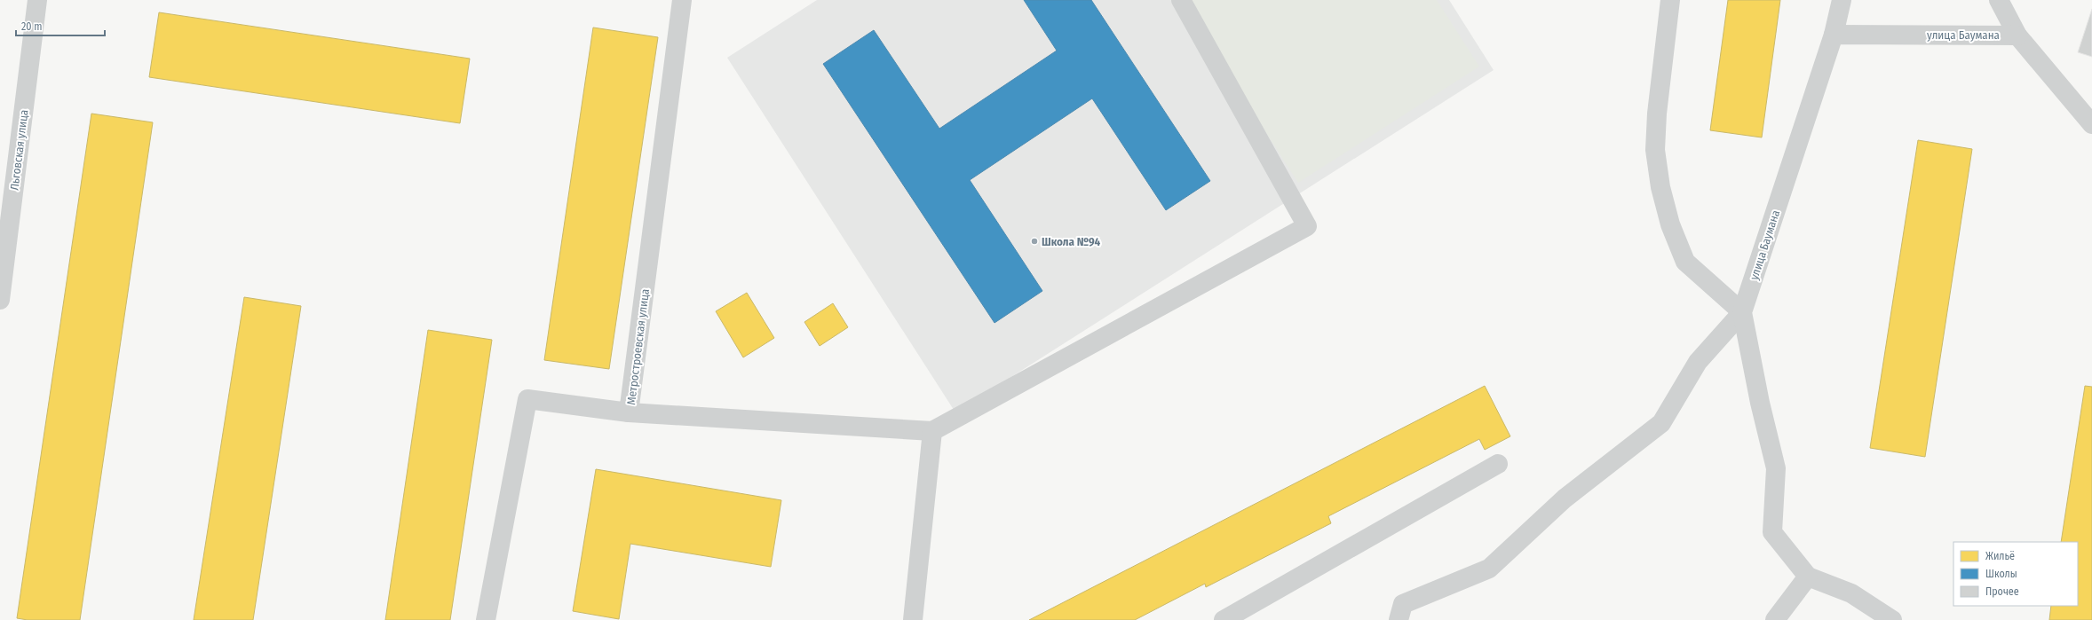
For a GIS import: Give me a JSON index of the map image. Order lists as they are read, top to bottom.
{
  "streets": {
    "street": ["улица Баумана", "Льговская улица", "Метростроевская улица"]
  },
  "places": ["Школа №94"],
  "legend": ["Жильё", "Школы", "Прочее"],
  "scale_bar": "20 m"
}
